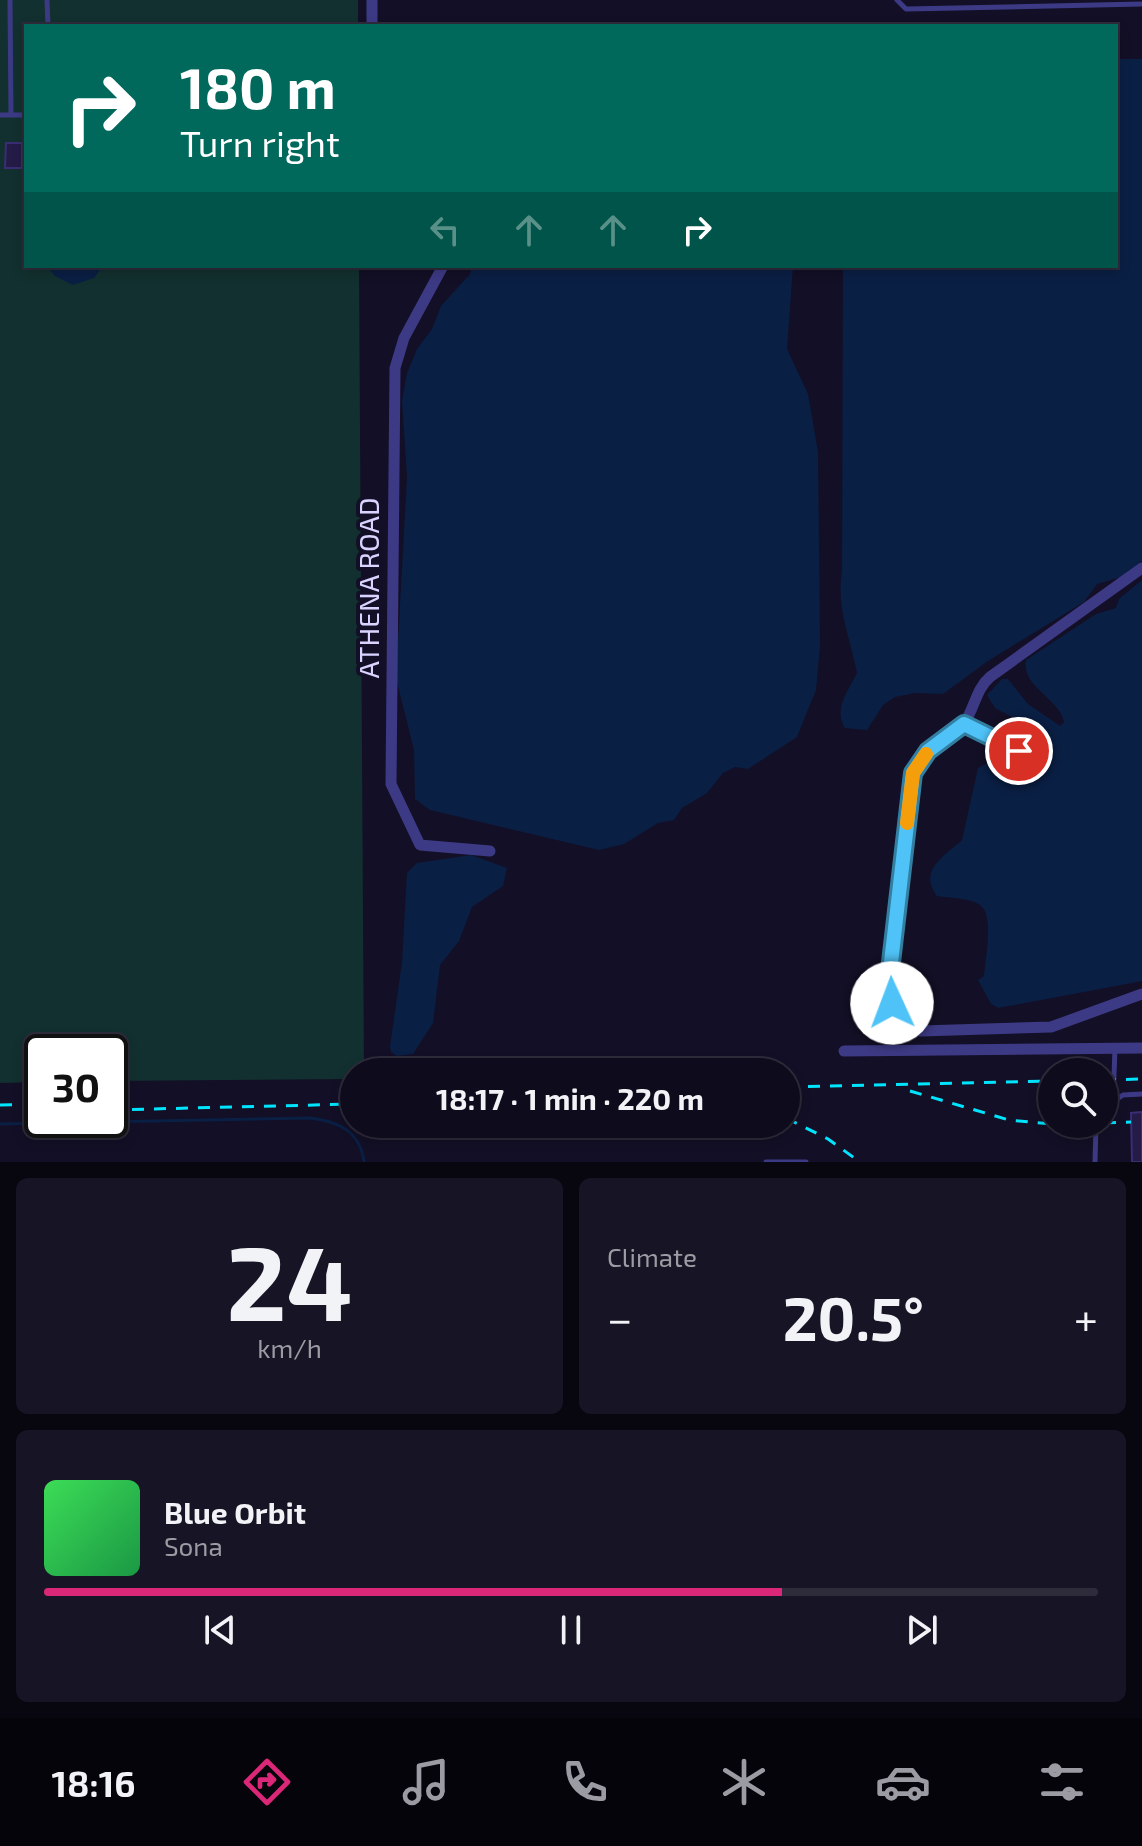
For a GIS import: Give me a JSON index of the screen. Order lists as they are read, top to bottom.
{
  "streets": {
    "street": ["ATHENA ROAD"]
  },
  "page": {
    "turn": ["180 m", "Turn right"],
    "limit": "30",
    "trip": "18:17 · 1 min · 220 m",
    "tile": [
      ["24", "km/h"],
      "Climate"
    ],
    "heat": ["−", "20.5°", "+"],
    "song": ["Blue Orbit", "Sona"],
    "tabs": "18:16"
  }
}
